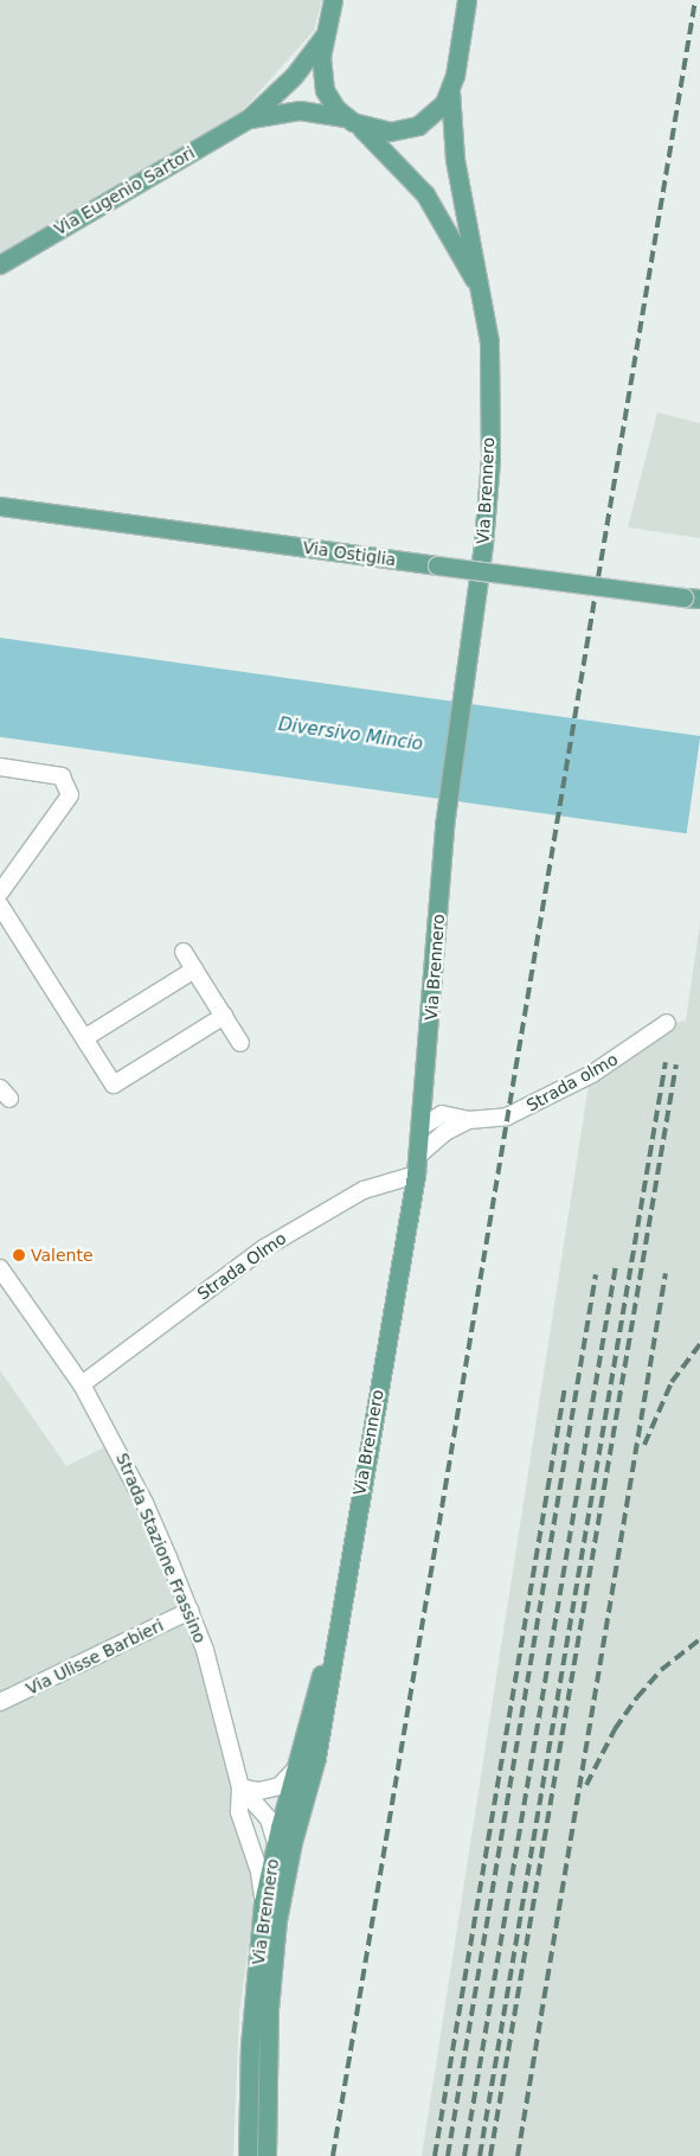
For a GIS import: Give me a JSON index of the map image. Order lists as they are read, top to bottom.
{
  "streets": {
    "main road": ["Via Eugenio Sartori", "Via Brennero", "Via Ostiglia"],
    "street": [
      "Strada olmo",
      "Strada Olmo",
      "Strada Stazione Frassino",
      "Via Ulisse Barbieri"
    ]
  },
  "crossings": [
    ["Via Eugenio Sartori", "Via Brennero"],
    ["Via Brennero", "Strada olmo"],
    ["Via Brennero", "Strada Olmo"],
    ["Via Brennero", "Strada Stazione Frassino"],
    ["Strada Olmo", "Strada Stazione Frassino"],
    ["Strada Stazione Frassino", "Via Ulisse Barbieri"]
  ],
  "water": ["Diversivo Mincio"],
  "places": ["Valente"]
}
